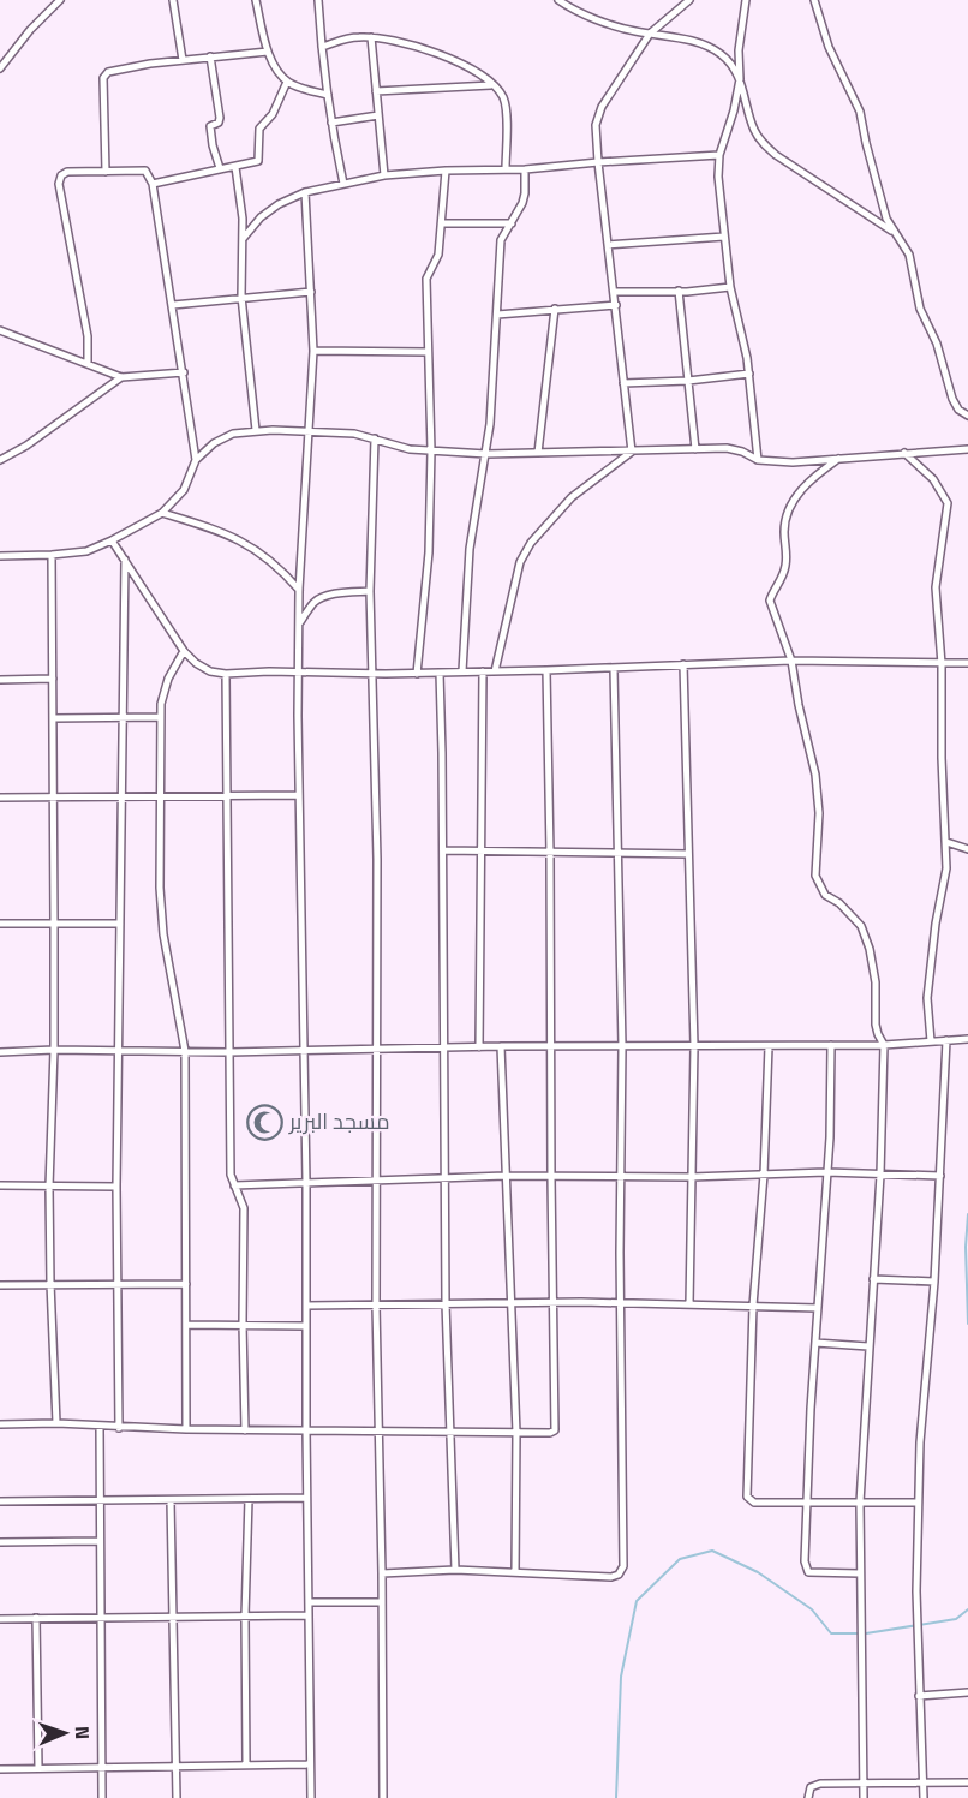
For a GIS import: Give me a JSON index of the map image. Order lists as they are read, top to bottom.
{
  "places": {
    "mosque": ["مسجد البرير"]
  },
  "north": "right"
}
